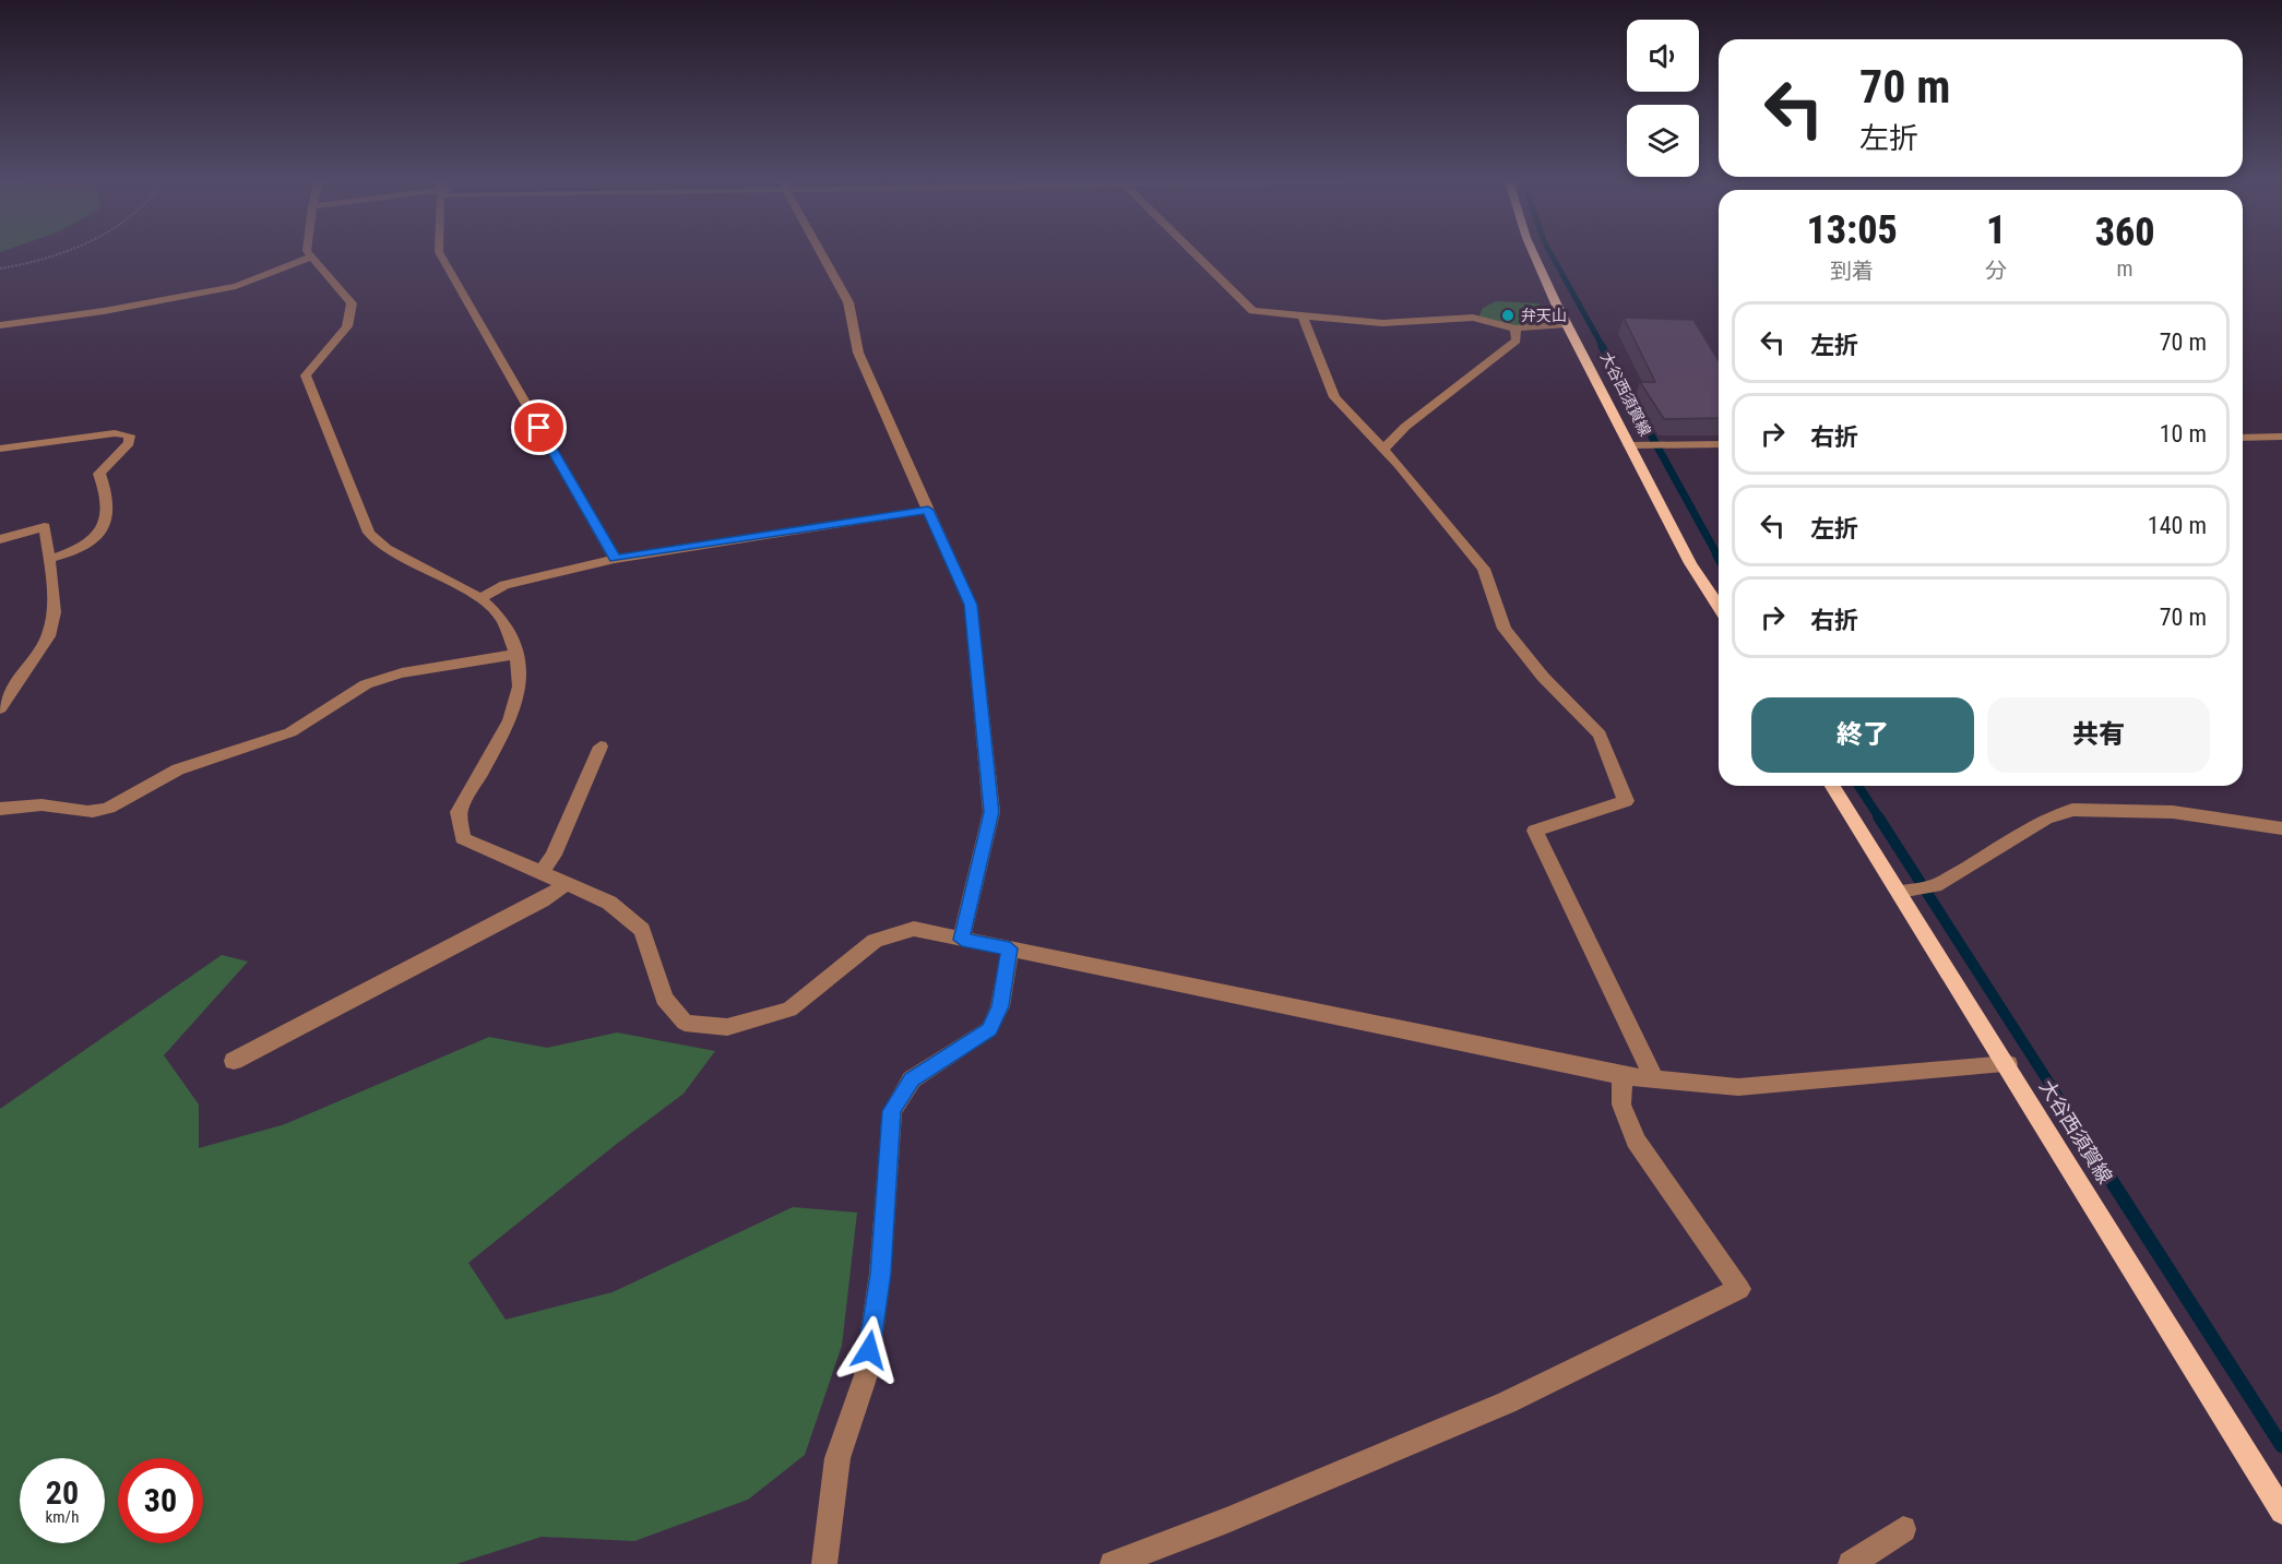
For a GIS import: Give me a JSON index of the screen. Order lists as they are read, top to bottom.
{
  "streets": {
    "main road": ["大谷西須賀線"]
  },
  "places": ["弁天山"],
  "page": {
    "turn": ["70 m", "左折"],
    "eta": [
      "13:05",
      "到着",
      "1",
      "分",
      "360",
      "m"
    ],
    "list": [
      {
        "name": "左折",
        "value": "70 m"
      },
      {
        "name": "右折",
        "value": "10 m"
      },
      {
        "name": "左折",
        "value": "140 m"
      },
      {
        "name": "右折",
        "value": "70 m"
      }
    ],
    "buttons": ["終了", "共有"],
    "speed": "20 km/h",
    "limit": "30"
  }
}
